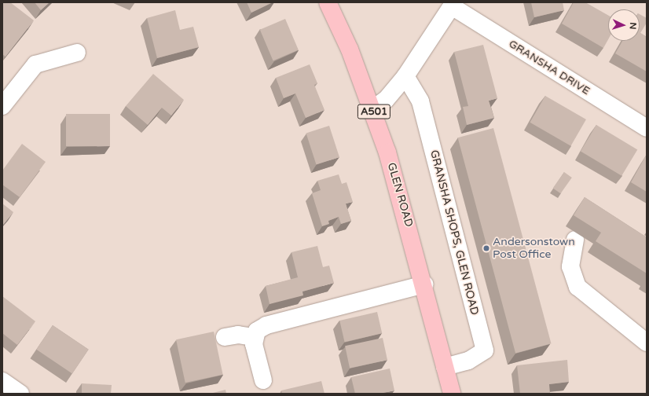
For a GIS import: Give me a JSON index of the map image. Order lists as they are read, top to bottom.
{
  "streets": {
    "main road": ["A501", "GLEN ROAD"],
    "street": ["GRANSHA DRIVE", "GRANSHA SHOPS, GLEN ROAD"]
  },
  "crossings": [
    ["GLEN ROAD", "GRANSHA SHOPS, GLEN ROAD"]
  ],
  "places": ["Andersonstown Post Office"],
  "north": "right"
}
